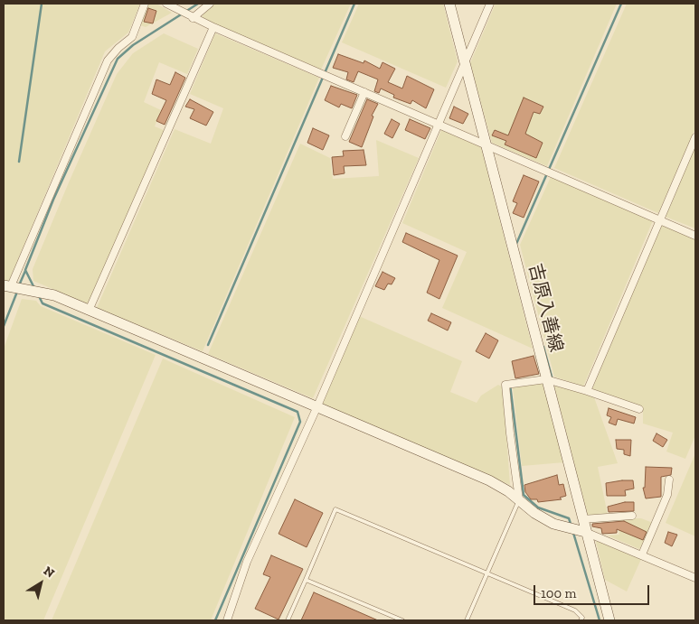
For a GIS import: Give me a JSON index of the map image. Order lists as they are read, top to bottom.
{
  "streets": {
    "main road": ["吉原入善線"]
  },
  "scale_bar": "100 m",
  "north": "top right"
}
